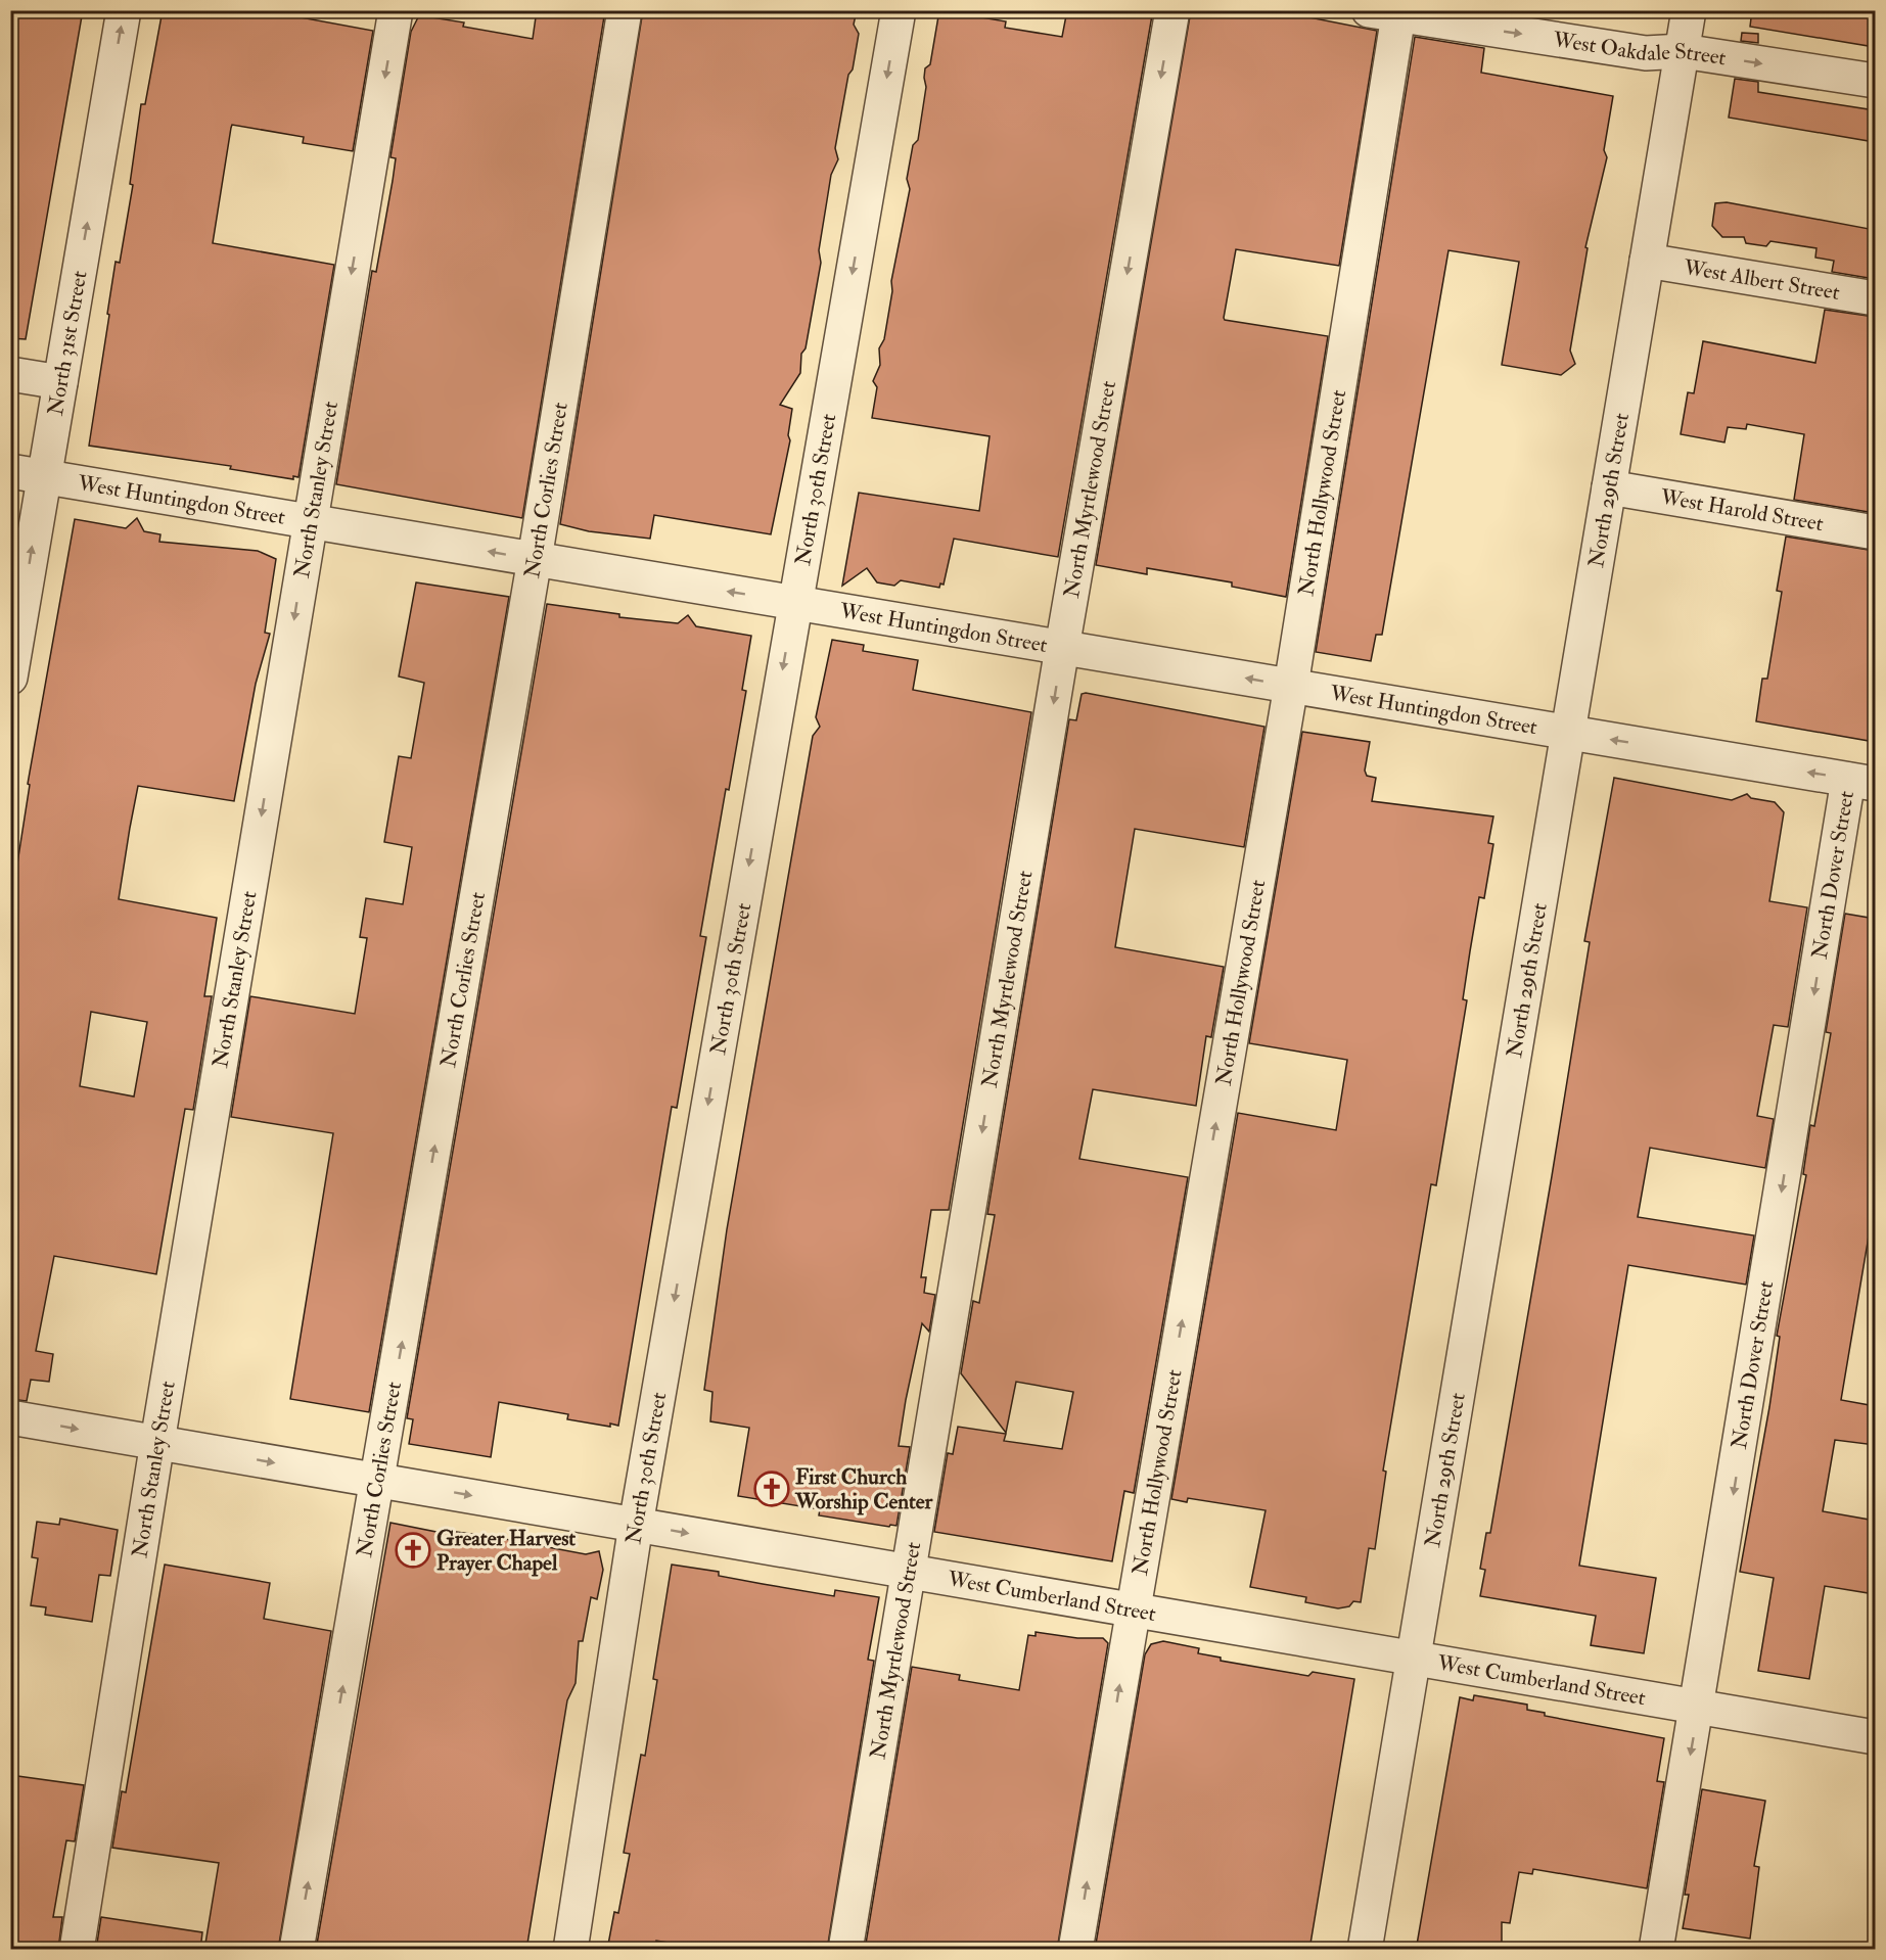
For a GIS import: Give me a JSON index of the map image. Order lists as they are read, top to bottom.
{
  "streets": {
    "street": [
      "West Oakdale Street",
      "West Albert Street",
      "North 31st Street",
      "North Stanley Street",
      "North 30th Street",
      "North Myrtlewood Street",
      "North Corlies Street",
      "North 29th Street",
      "North Hollywood Street",
      "West Huntingdon Street",
      "West Harold Street",
      "North Dover Street",
      "West Cumberland Street"
    ]
  },
  "crossings": [
    ["West Oakdale Street", "North 29th Street"],
    ["West Oakdale Street", "North Hollywood Street"],
    ["West Albert Street", "North 29th Street"],
    ["North 31st Street", "West Huntingdon Street"],
    ["North Stanley Street", "West Huntingdon Street"],
    ["North Stanley Street", "West Cumberland Street"],
    ["North 30th Street", "West Huntingdon Street"],
    ["North 30th Street", "West Cumberland Street"],
    ["North Myrtlewood Street", "West Huntingdon Street"],
    ["North Myrtlewood Street", "West Cumberland Street"],
    ["North Corlies Street", "West Huntingdon Street"],
    ["North Corlies Street", "West Cumberland Street"],
    ["North 29th Street", "West Huntingdon Street"],
    ["North 29th Street", "West Harold Street"],
    ["North 29th Street", "West Cumberland Street"],
    ["North Hollywood Street", "West Huntingdon Street"],
    ["North Hollywood Street", "West Cumberland Street"],
    ["West Huntingdon Street", "North Dover Street"],
    ["North Dover Street", "West Cumberland Street"]
  ],
  "one_way": [
    "West Oakdale Street",
    "North 31st Street",
    "North Stanley Street",
    "North 30th Street",
    "North Myrtlewood Street",
    "North Corlies Street",
    "North Hollywood Street",
    "West Huntingdon Street",
    "North Dover Street",
    "West Cumberland Street"
  ],
  "places": {
    "church": ["First Church Worship Center", "Greater Harvest Prayer Chapel"]
  }
}
